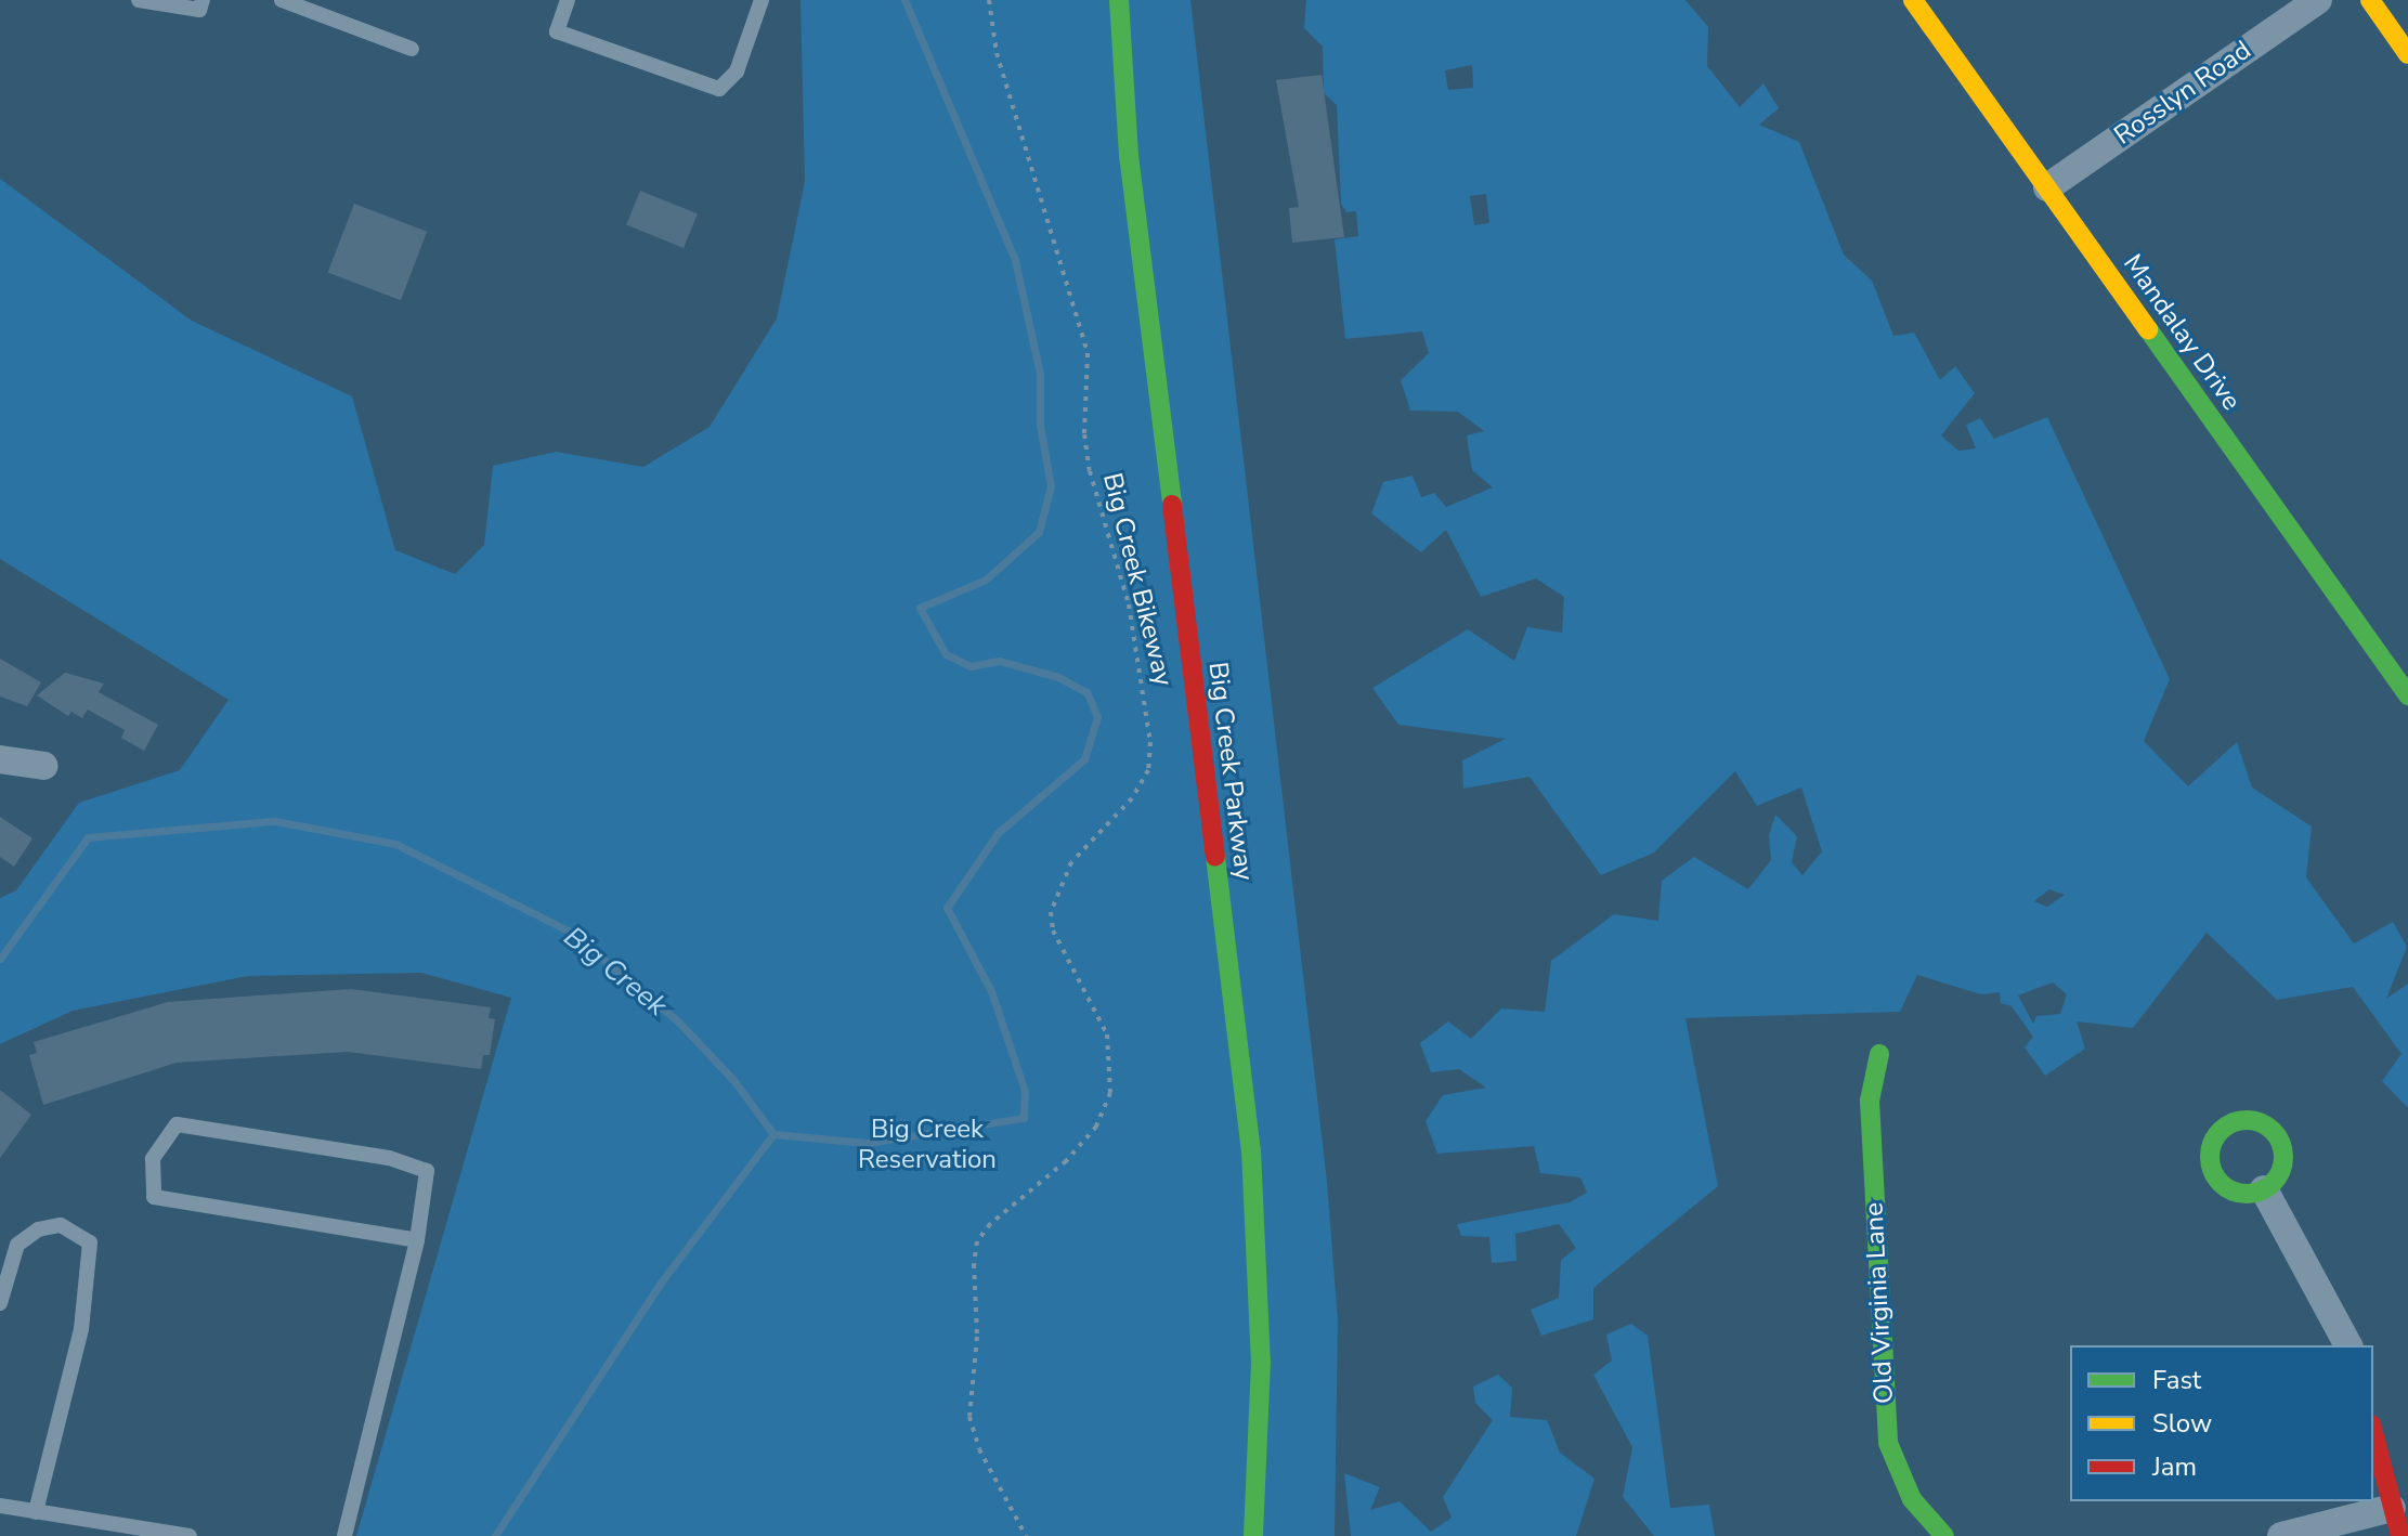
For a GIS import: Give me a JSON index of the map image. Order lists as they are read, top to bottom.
{
  "streets": {
    "street": [
      "Rosslyn Road",
      "Mandalay Drive",
      "Big Creek Parkway",
      "Old Virginia Lane"
    ],
    "path": ["Big Creek Bikeway"]
  },
  "crossings": [
    ["Rosslyn Road", "Mandalay Drive"]
  ],
  "water": ["Big Creek"],
  "parks": ["Big Creek Reservation"],
  "legend": ["Fast", "Slow", "Jam"]
}
